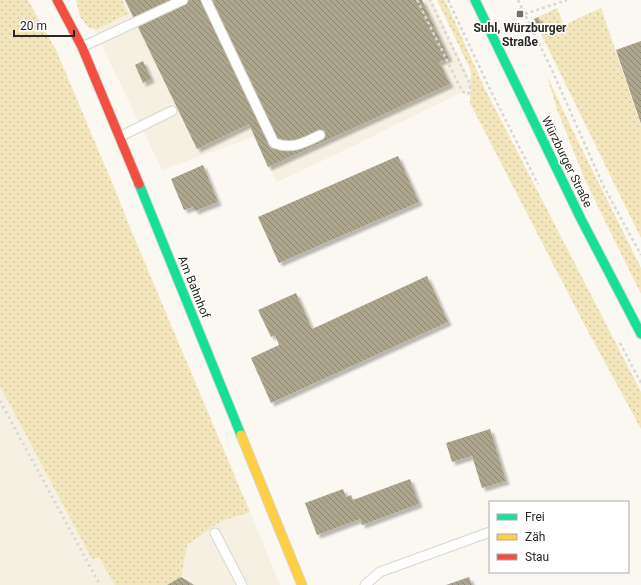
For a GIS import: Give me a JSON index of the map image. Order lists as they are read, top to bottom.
{
  "streets": {
    "street": ["Würzburger Straße", "Am Bahnhof"]
  },
  "places": {
    "transit": ["Suhl, Würzburger Straße"]
  },
  "legend": ["Frei", "Zäh", "Stau"],
  "scale_bar": "20 m"
}
